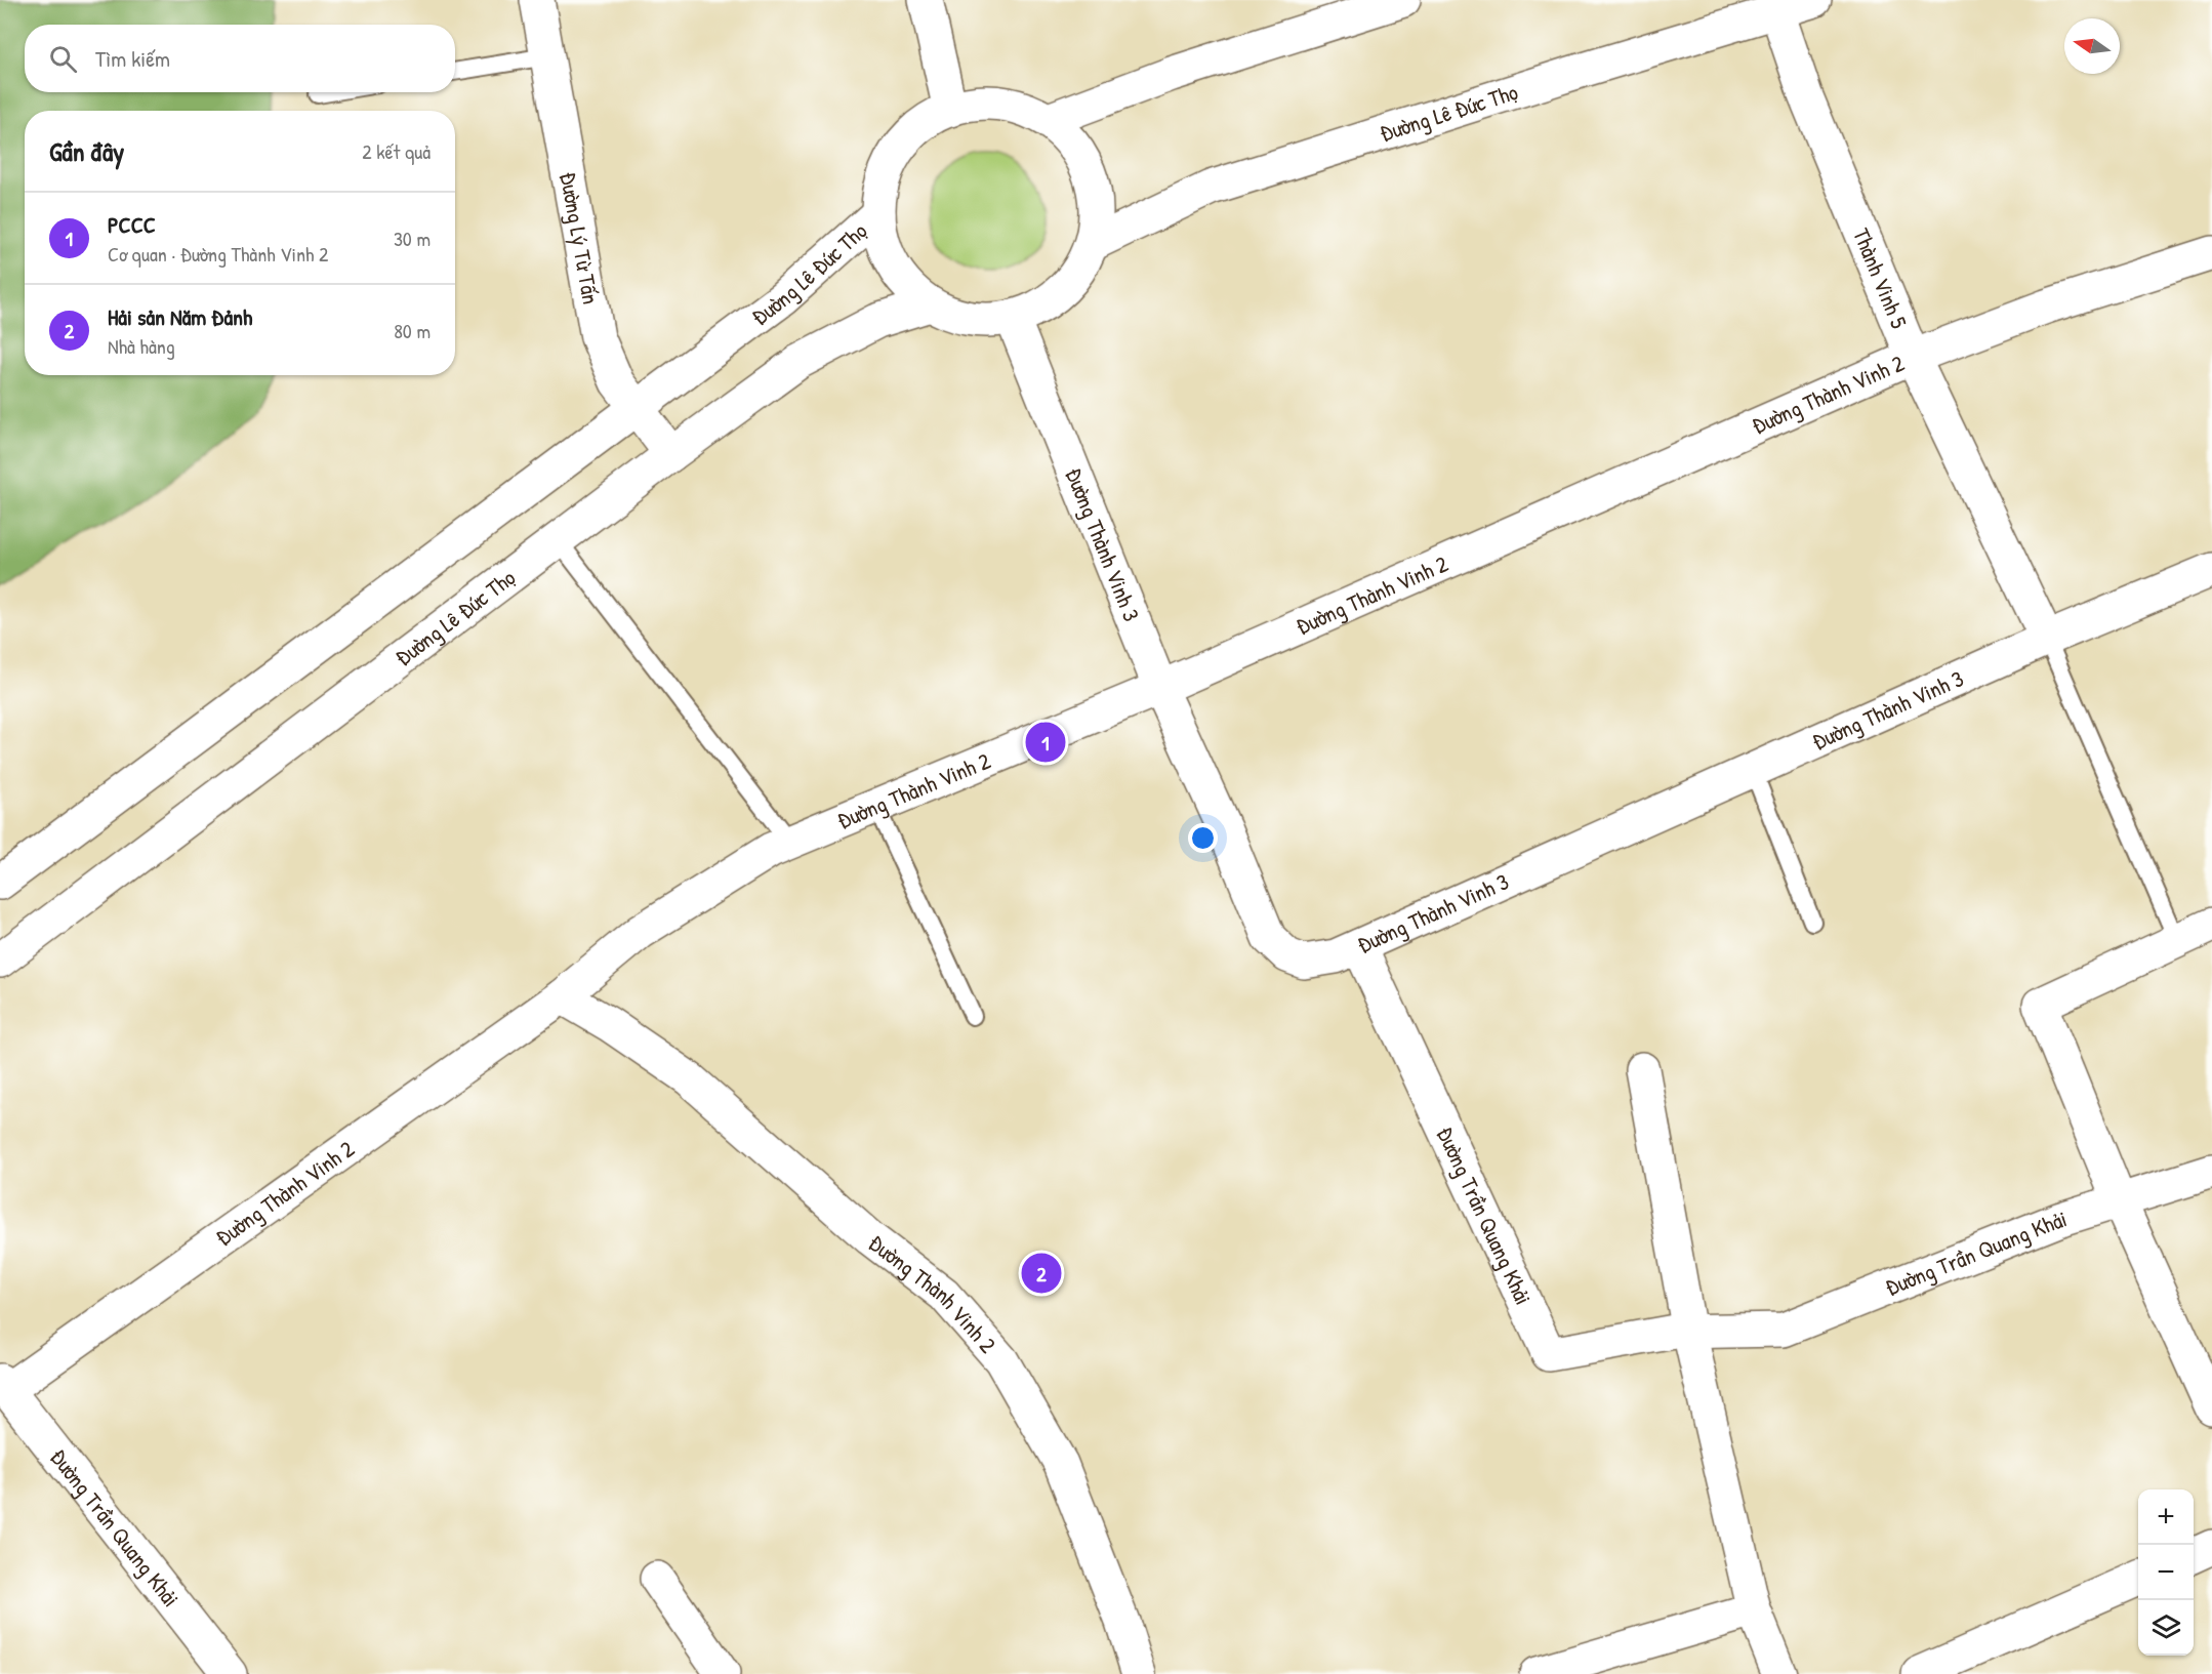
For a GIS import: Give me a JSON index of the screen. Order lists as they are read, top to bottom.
{
  "streets": {
    "street": [
      "Đường Lê Đức Thọ",
      "Đường Lý Từ Tấn",
      "Thành Vinh 5",
      "Đường Thành Vinh 2",
      "Đường Thành Vinh 3",
      "Đường Trần Quang Khải"
    ]
  },
  "crossings": [
    ["Đường Lê Đức Thọ", "Đường Lý Từ Tấn"],
    ["Đường Lê Đức Thọ", "Thành Vinh 5"],
    ["Đường Lê Đức Thọ", "Đường Thành Vinh 3"],
    ["Thành Vinh 5", "Đường Thành Vinh 2"],
    ["Thành Vinh 5", "Đường Thành Vinh 3"],
    ["Đường Thành Vinh 2", "Đường Thành Vinh 3"],
    ["Đường Thành Vinh 2", "Đường Trần Quang Khải"],
    ["Đường Thành Vinh 3", "Đường Trần Quang Khải"]
  ],
  "north": "left",
  "page": {
    "search": "Tìm kiếm",
    "heading": ["Gần đây", "2 kết quả"],
    "list": [
      {
        "mark": "1",
        "name": "PCCC",
        "note": "Cơ quan · Đường Thành Vinh 2",
        "value": "30 m"
      },
      {
        "mark": "2",
        "name": "Hải sản Năm Đảnh",
        "note": "Nhà hàng",
        "value": "80 m"
      }
    ],
    "pins": ["1", "2"],
    "map_buttons": ["+", "−"]
  }
}
